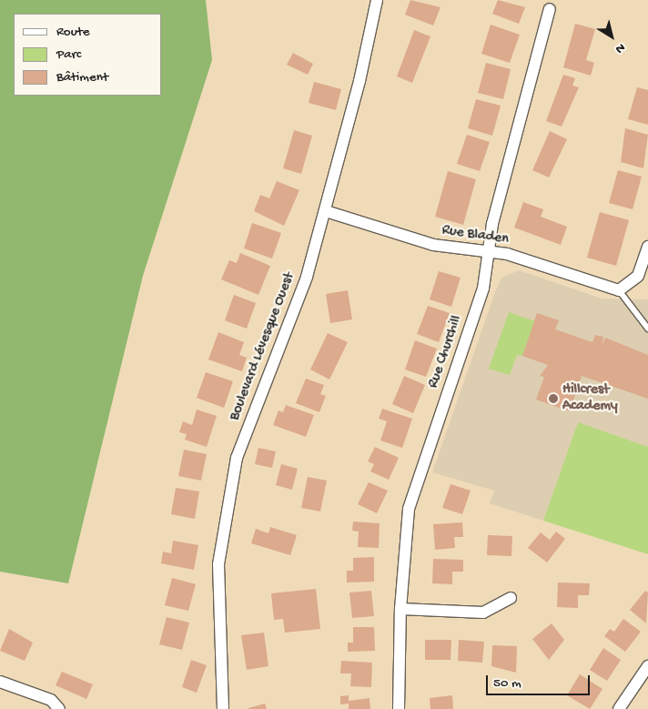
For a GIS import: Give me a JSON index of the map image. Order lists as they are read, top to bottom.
{
  "streets": {
    "street": ["Rue Bladen", "Boulevard Lévesque Ouest", "Rue Churchill"]
  },
  "crossings": [
    ["Rue Bladen", "Boulevard Lévesque Ouest"],
    ["Rue Bladen", "Rue Churchill"]
  ],
  "places": ["Hillcrest Academy"],
  "legend": ["Route", "Parc", "Bâtiment"],
  "scale_bar": "50 m",
  "north": "bottom right"
}
